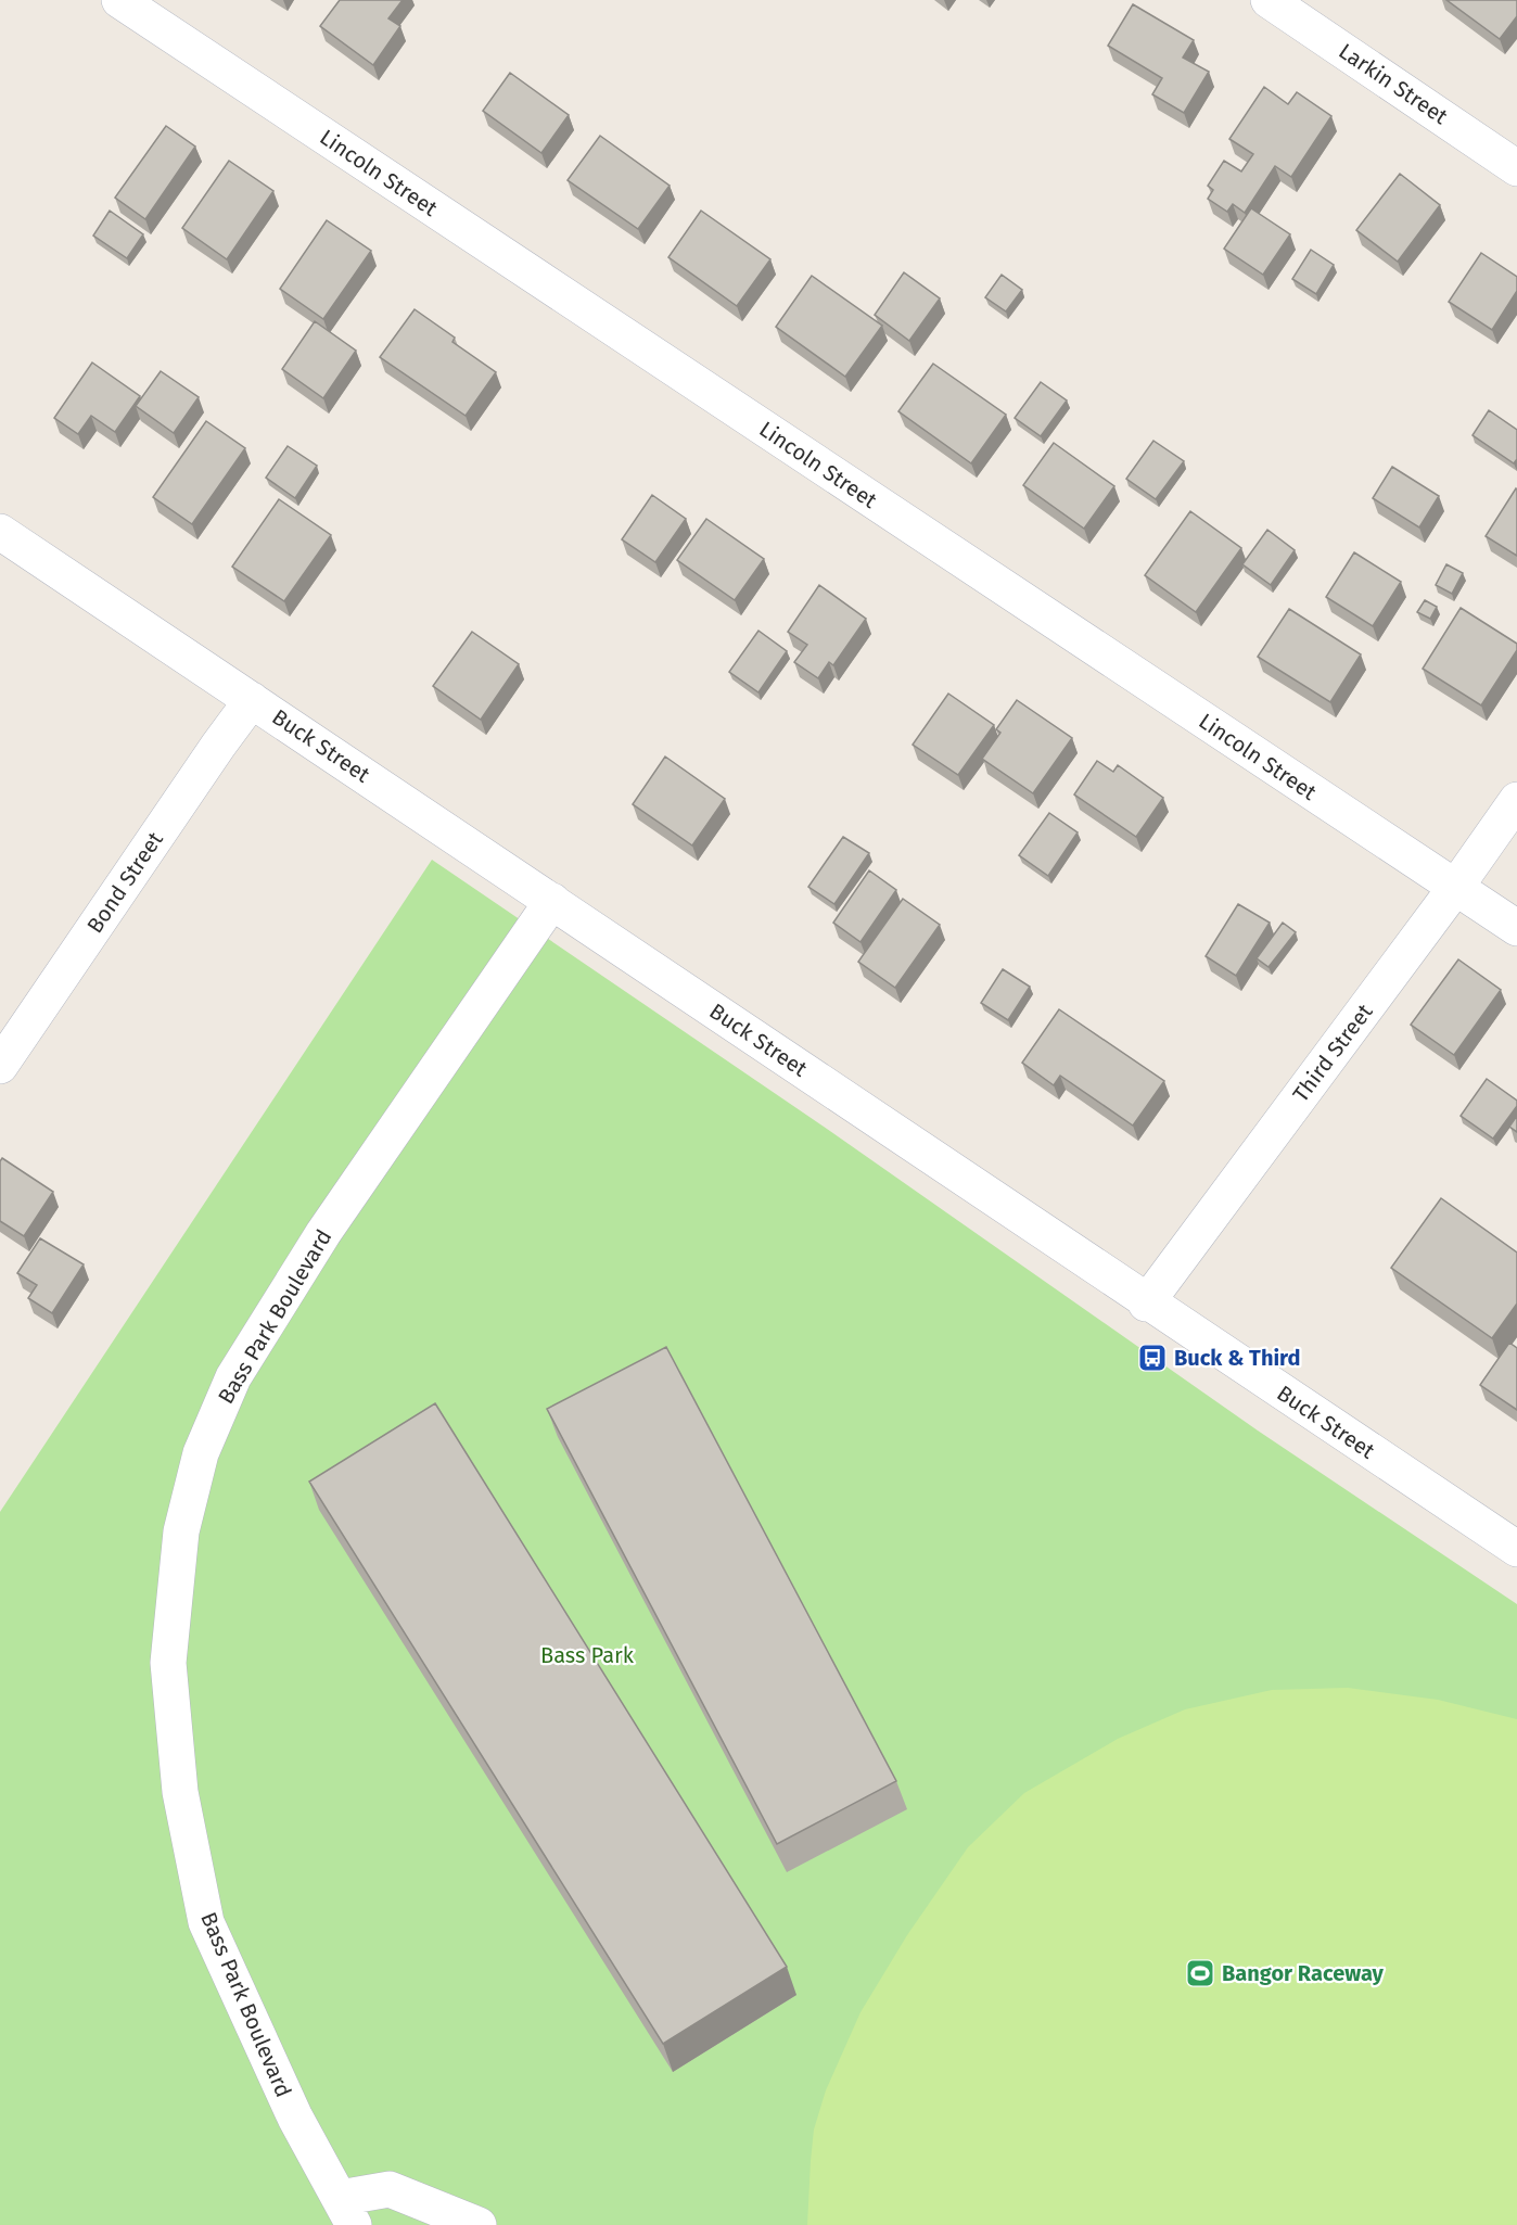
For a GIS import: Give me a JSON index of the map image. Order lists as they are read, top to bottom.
{
  "streets": {
    "street": [
      "Larkin Street",
      "Lincoln Street",
      "Buck Street",
      "Bond Street",
      "Third Street",
      "Bass Park Boulevard"
    ]
  },
  "crossings": [
    ["Lincoln Street", "Third Street"],
    ["Buck Street", "Bond Street"],
    ["Buck Street", "Third Street"],
    ["Buck Street", "Bass Park Boulevard"]
  ],
  "parks": ["Bass Park"],
  "places": {
    "bus stop": ["Buck & Third"],
    "sports": ["Bangor Raceway"]
  }
}
